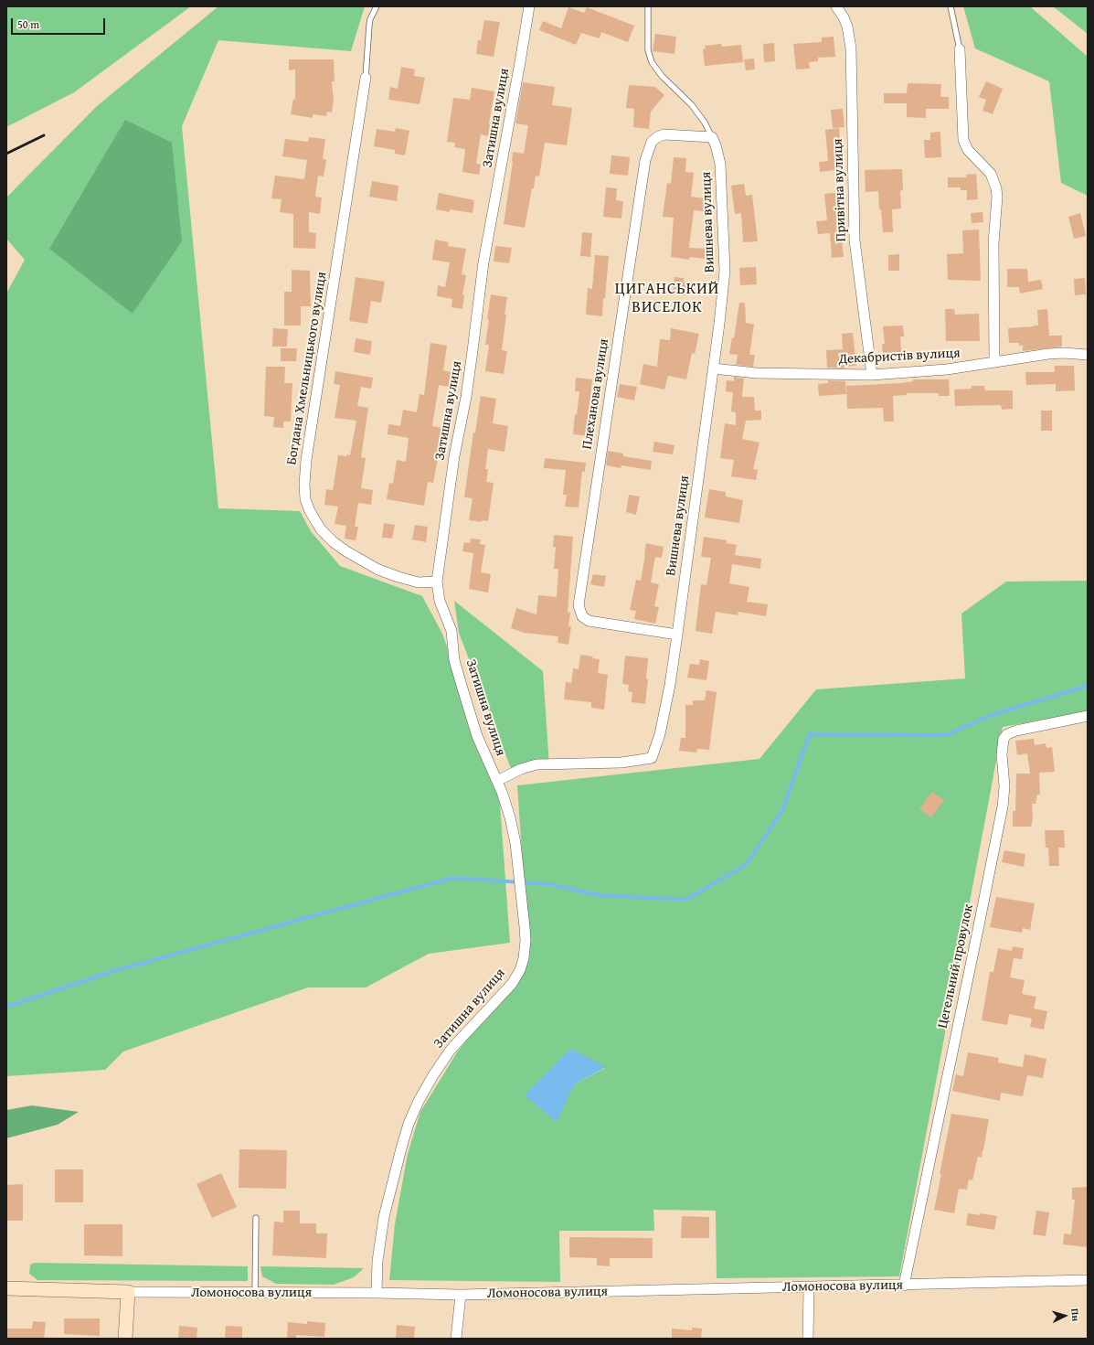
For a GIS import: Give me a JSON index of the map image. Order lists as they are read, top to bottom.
{
  "streets": {
    "street": [
      "Затишна вулиця",
      "Привітна вулиця",
      "Вишнева вулиця",
      "Декабристів вулиця",
      "Богдана Хмельницького вулиця",
      "Плеханова вулиця",
      "Цегельний провулок",
      "Ломоносова вулиця"
    ]
  },
  "crossings": [
    ["Затишна вулиця", "Вишнева вулиця"],
    ["Затишна вулиця", "Богдана Хмельницького вулиця"],
    ["Затишна вулиця", "Ломоносова вулиця"],
    ["Привітна вулиця", "Декабристів вулиця"],
    ["Вишнева вулиця", "Декабристів вулиця"],
    ["Вишнева вулиця", "Плеханова вулиця"],
    ["Цегельний провулок", "Ломоносова вулиця"]
  ],
  "districts": ["ЦИГАНСЬКИЙ ВИСЕЛОК"],
  "scale_bar": "50 m",
  "north": "right"
}
